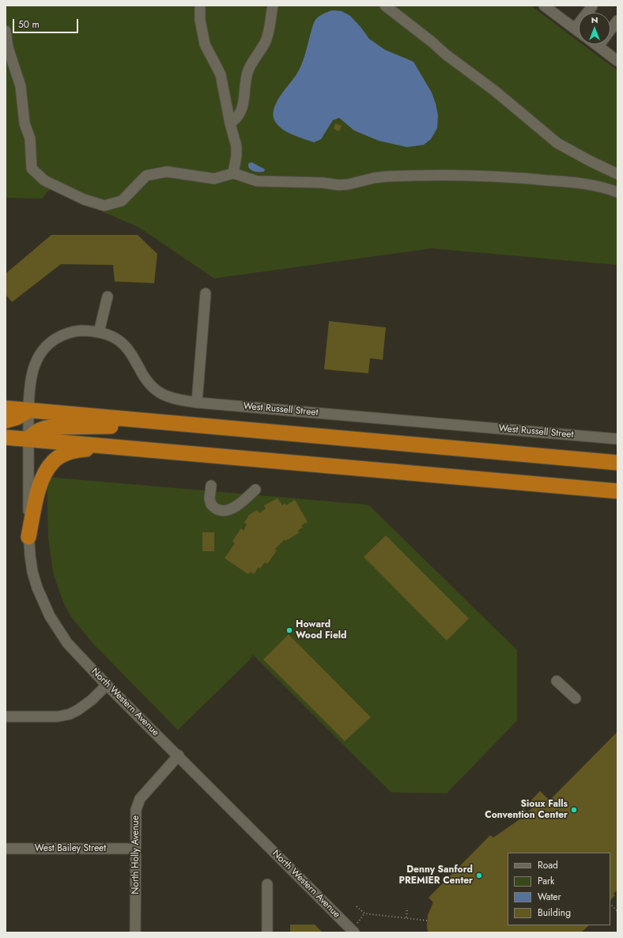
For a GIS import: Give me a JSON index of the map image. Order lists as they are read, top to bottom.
{
  "streets": {
    "street": [
      "West Russell Street",
      "North Western Avenue",
      "West Bailey Street",
      "North Holly Avenue"
    ]
  },
  "crossings": [
    ["West Russell Street", "North Western Avenue"],
    ["North Western Avenue", "North Holly Avenue"],
    ["West Bailey Street", "North Holly Avenue"]
  ],
  "places": ["Howard Wood Field", "Sioux Falls Convention Center", "Denny Sanford PREMIER Center"],
  "legend": [
    "Road",
    "Park",
    "Water",
    "Building"
  ],
  "scale_bar": "50 m",
  "north": "top"
}
